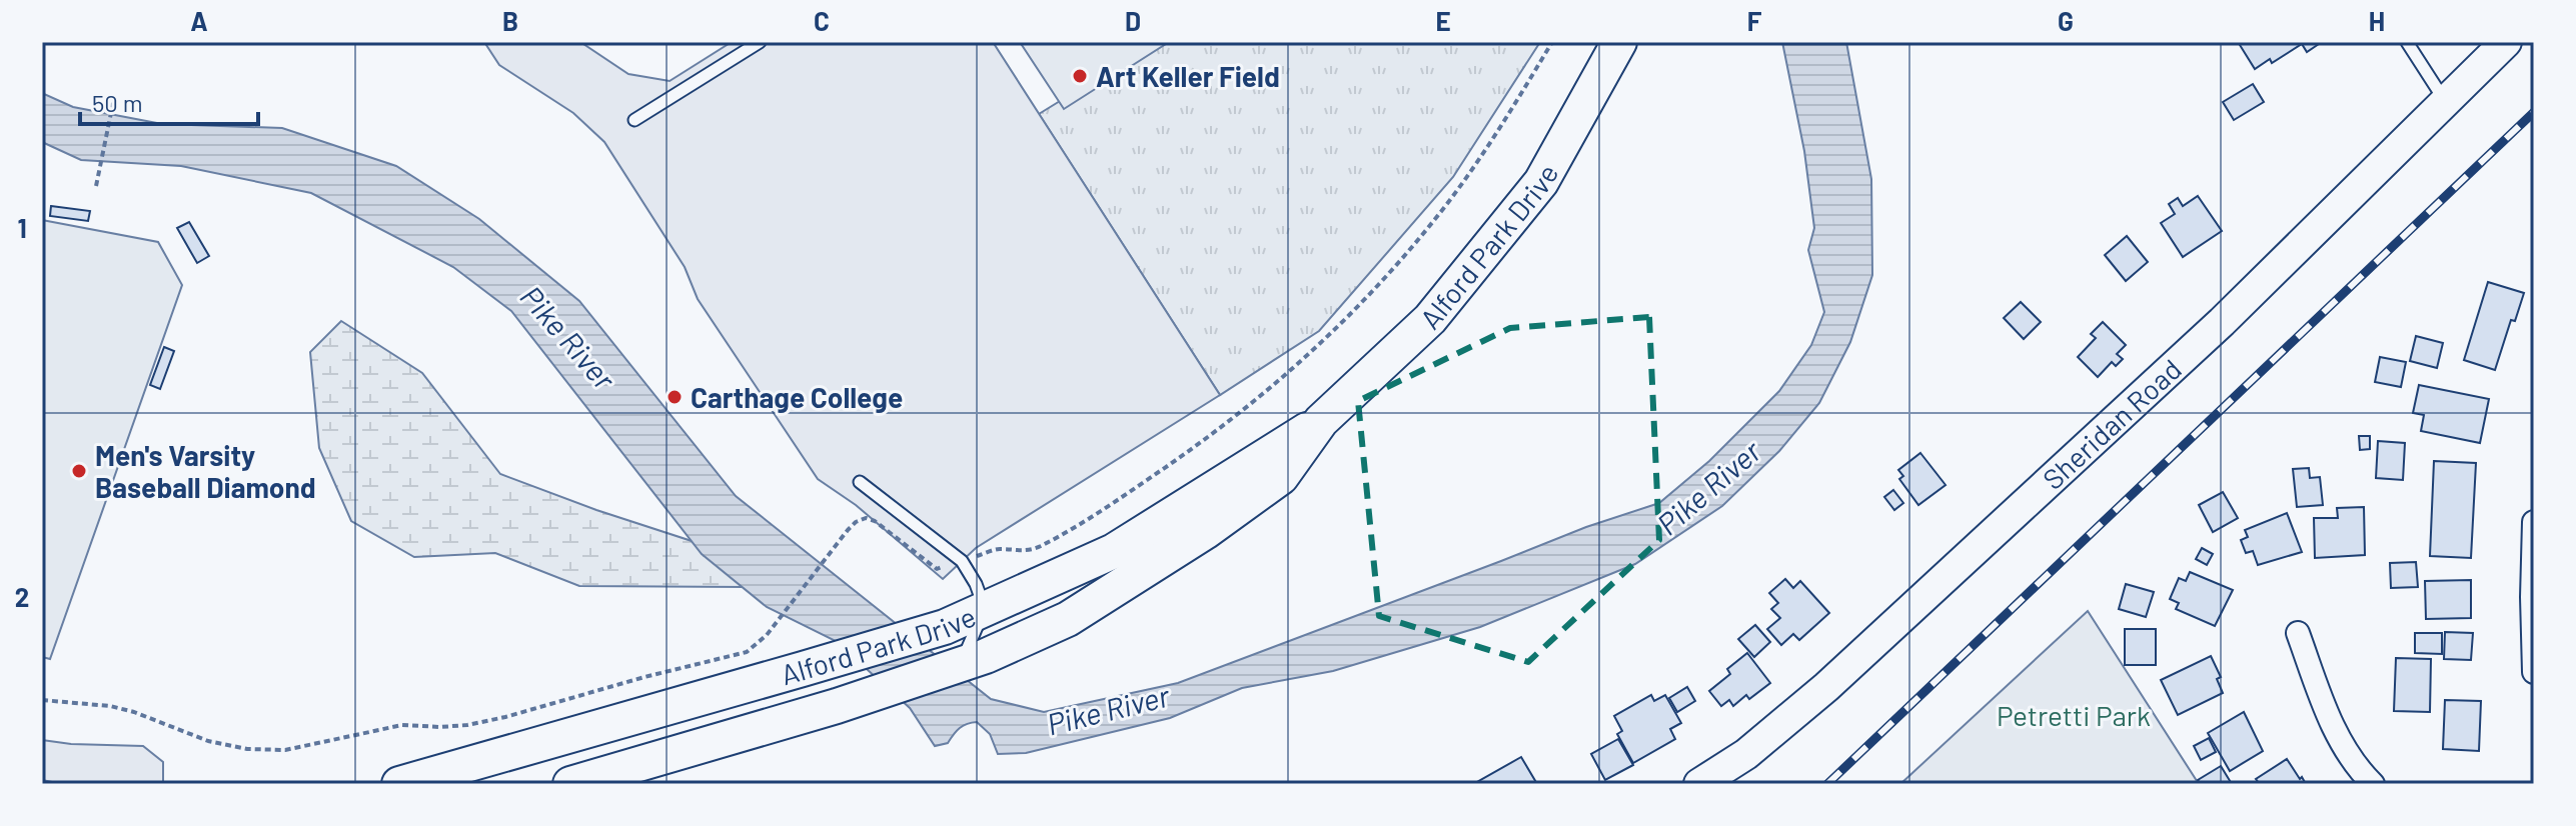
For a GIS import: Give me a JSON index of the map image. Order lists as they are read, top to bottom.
{
  "streets": {
    "main road": ["Alford Park Drive"],
    "street": ["Sheridan Road"]
  },
  "water": ["Pike River"],
  "parks": ["Petretti Park"],
  "places": ["Art Keller Field", "Carthage College", "Men's Varsity Baseball Diamond"],
  "scale_bar": "50 m",
  "grid": {
    "columns": [
      "A",
      "B",
      "C",
      "D",
      "E",
      "F",
      "G",
      "H"
    ],
    "rows": ["1", "2"]
  }
}
